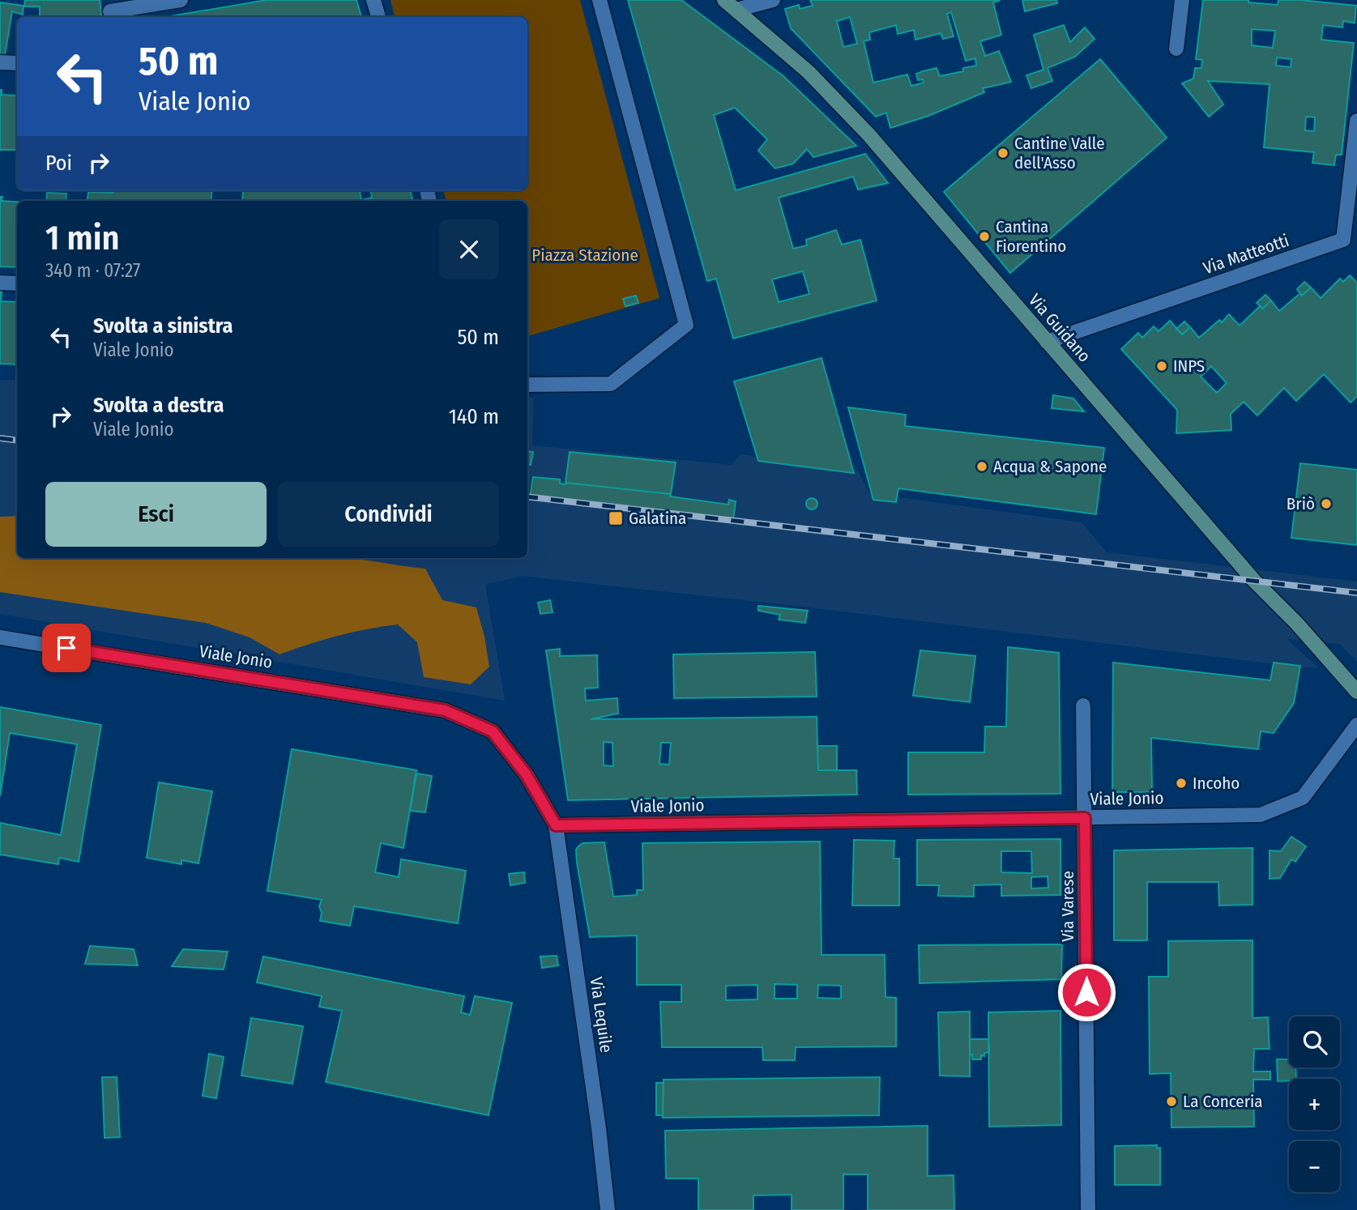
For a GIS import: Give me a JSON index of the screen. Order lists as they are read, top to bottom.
{
  "streets": {
    "main road": ["Via Guidano"],
    "street": [
      "Via Matteotti",
      "Viale Jonio",
      "Via Varese",
      "Via Lequile"
    ]
  },
  "crossings": [
    ["Via Matteotti", "Via Guidano"],
    ["Viale Jonio", "Via Varese"],
    ["Viale Jonio", "Via Lequile"]
  ],
  "parks": ["Piazza Stazione"],
  "places": {
    "other": [
      "Cantine Valle dell'Asso",
      "Cantina Fiorentino",
      "INPS",
      "Acqua & Sapone",
      "Briò",
      "Incoho",
      "La Conceria"
    ],
    "transit": ["Galatina"]
  },
  "page": {
    "turn": ["50 m", "Viale Jonio"],
    "then": "Poi",
    "heading": ["1 min", "340 m · 07:27"],
    "list": [
      {
        "name": "Svolta a sinistra",
        "note": "Viale Jonio",
        "value": "50 m"
      },
      {
        "name": "Svolta a destra",
        "note": "Viale Jonio",
        "value": "140 m"
      }
    ],
    "buttons": ["Esci", "Condividi"],
    "map_buttons": ["+", "−"]
  }
}
